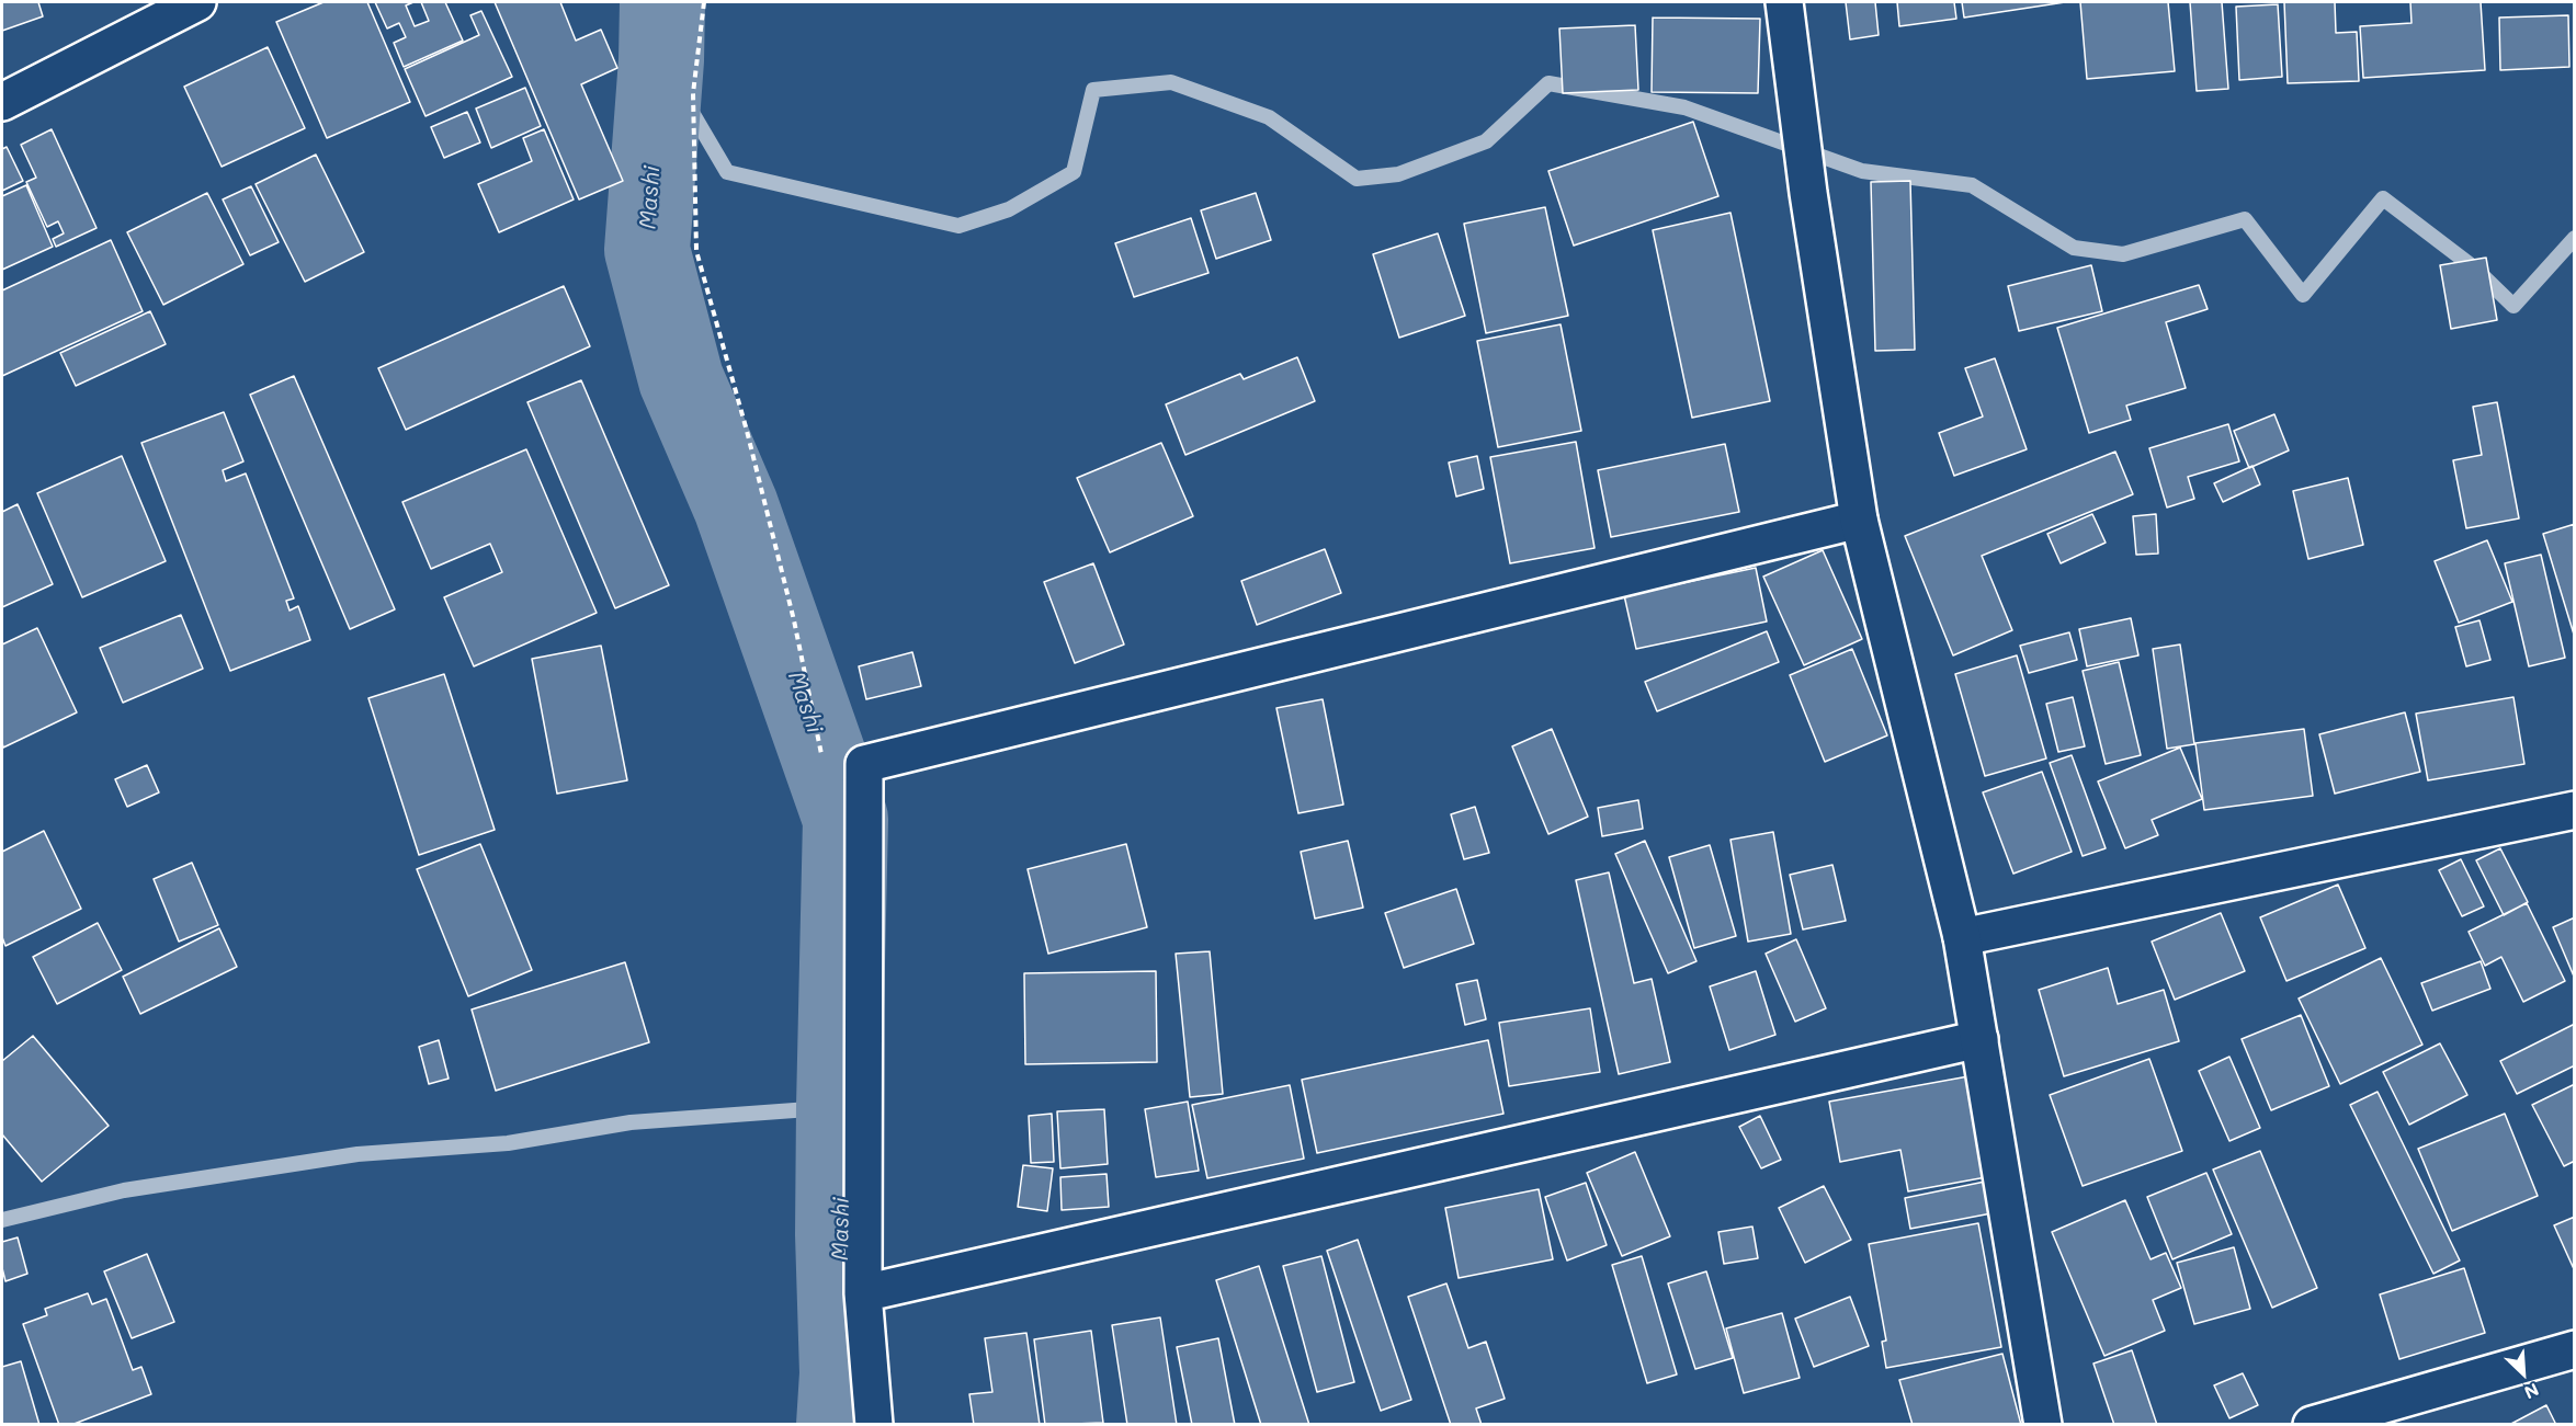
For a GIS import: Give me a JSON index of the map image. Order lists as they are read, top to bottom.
{
  "water": ["Mashi"],
  "north": "bottom right"
}
